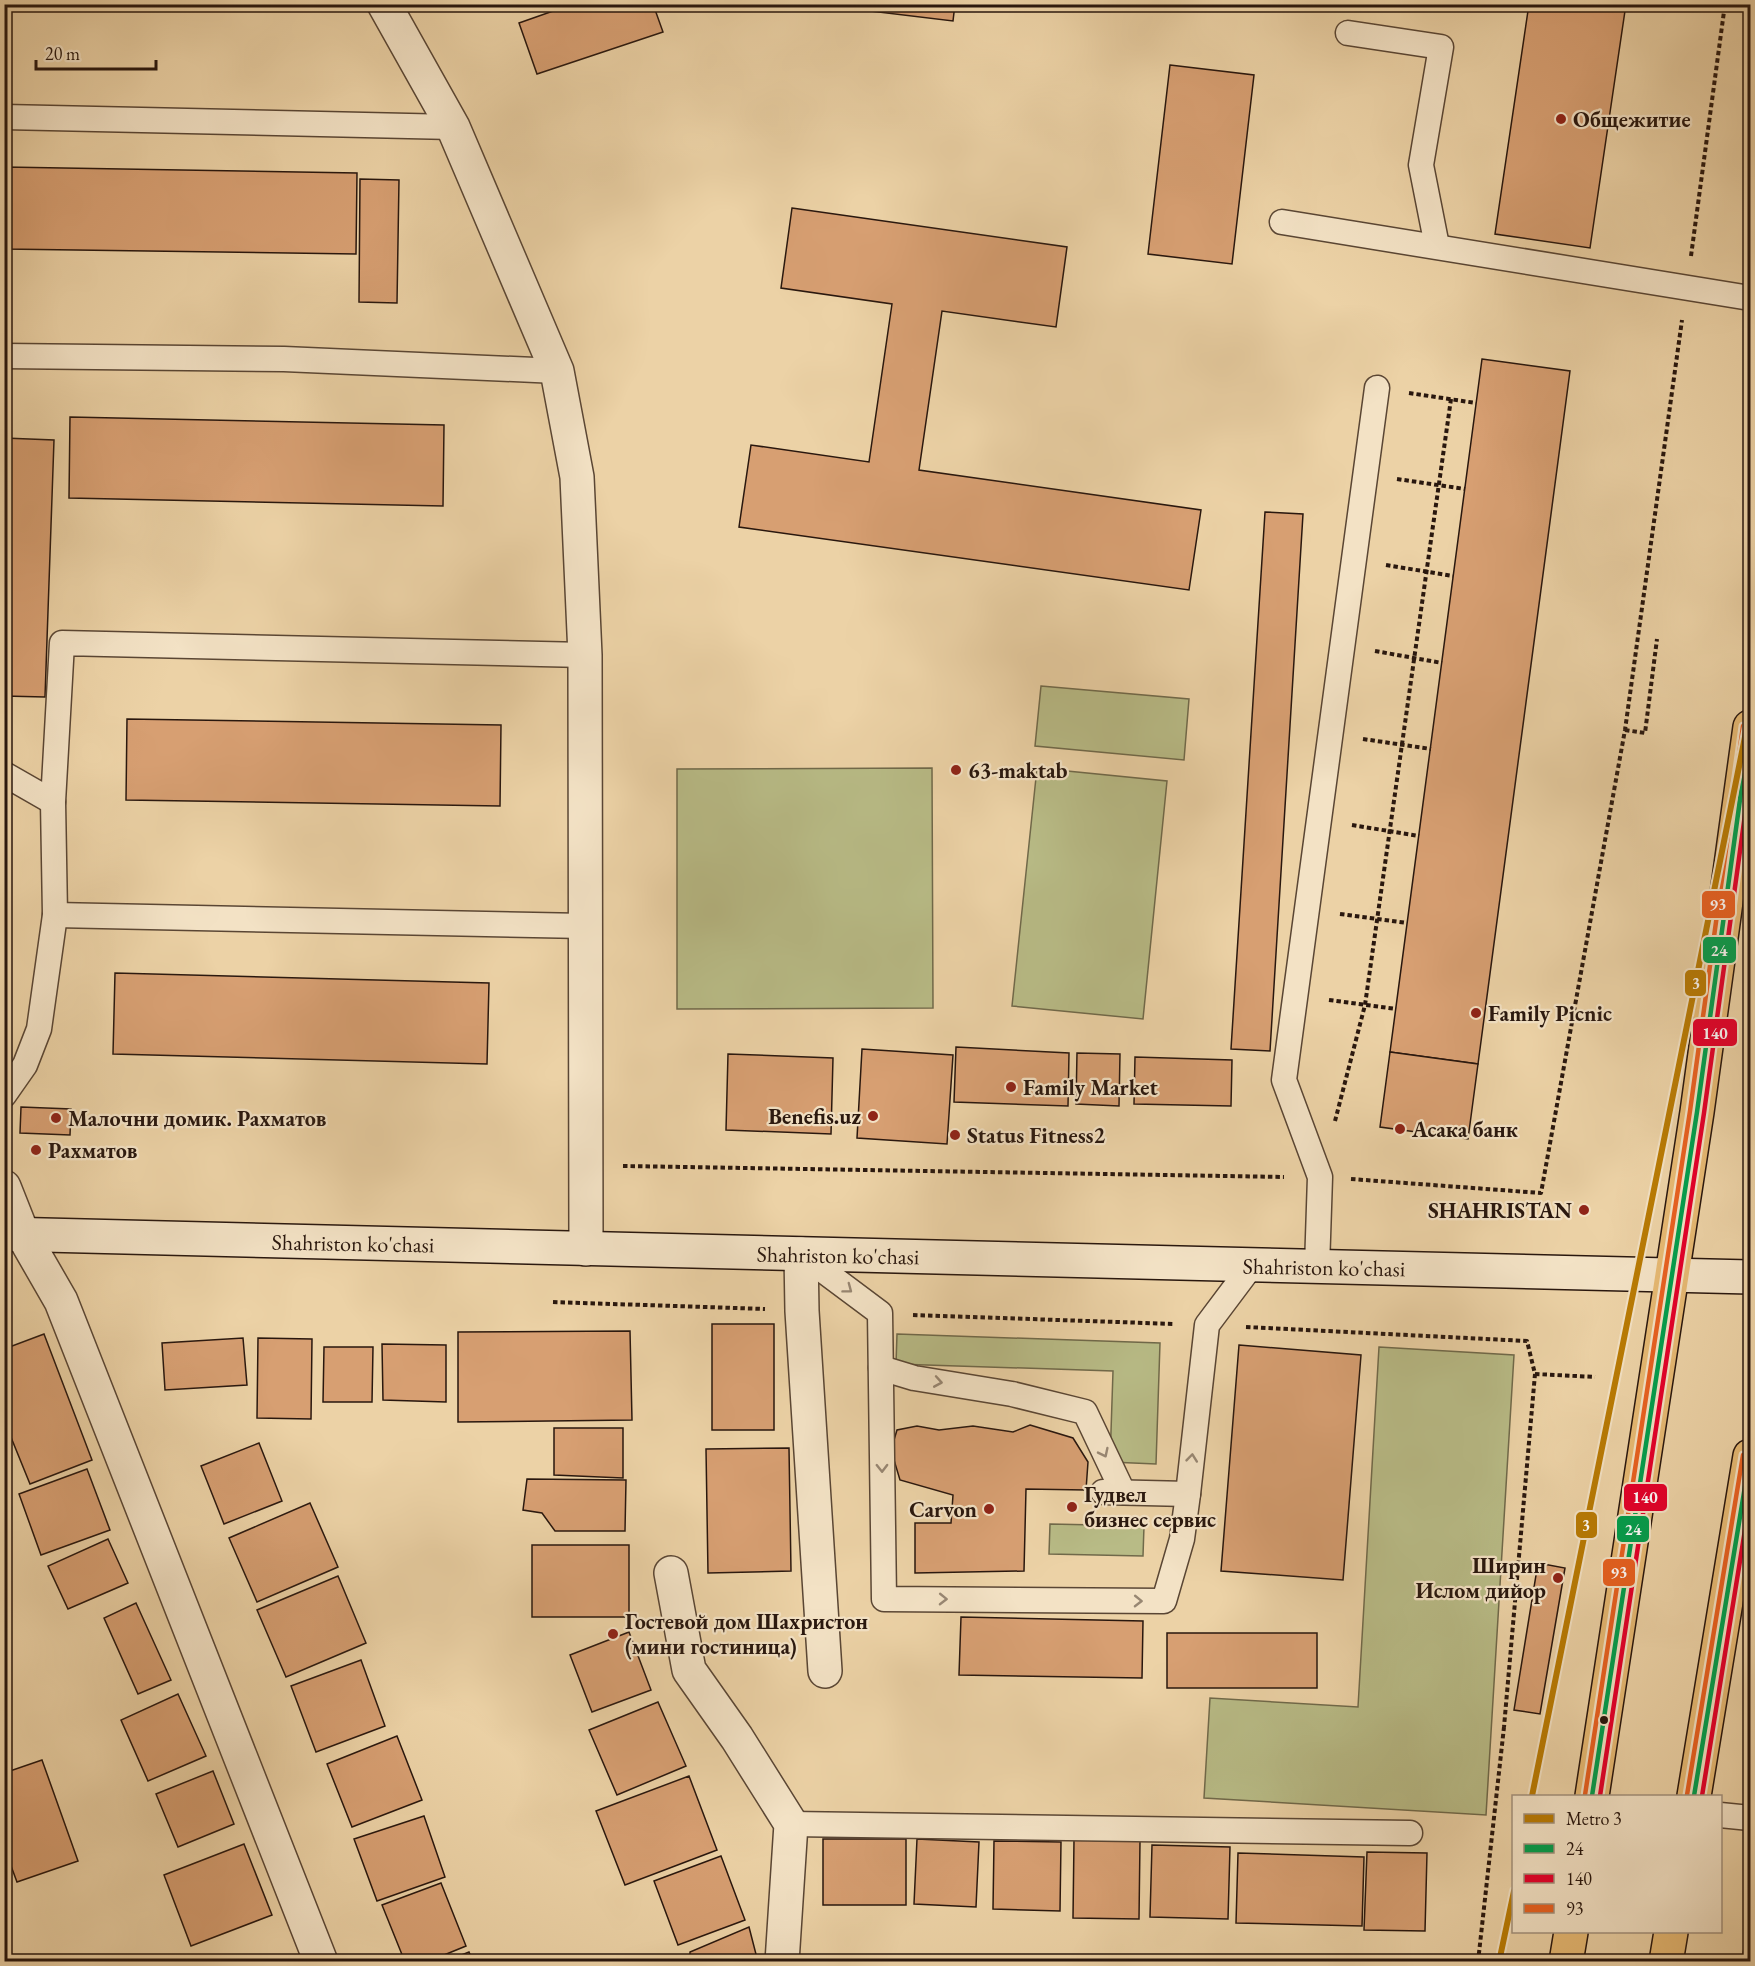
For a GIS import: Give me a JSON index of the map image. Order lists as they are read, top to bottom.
{
  "streets": {
    "street": ["Shahriston ko'chasi"]
  },
  "places": [
    "Общежитие",
    "63-maktab",
    "Family Picnic",
    "Family Market",
    "Benefis.uz",
    "Малочни домик. Рахматов",
    "Асака банк",
    "Status Fitness2",
    "Рахматов",
    "SHAHRISTAN",
    "Гудвел бизнес сервис",
    "Carvon",
    "Ширин Ислом дийор",
    "Гостевой дом Шахристон (мини гостиница)"
  ],
  "lines": [
    "metro line 3",
    "transit line 93",
    "transit line 24",
    "transit line 140"
  ],
  "legend": [
    "Metro 3",
    "24",
    "140",
    "93"
  ],
  "scale_bar": "20 m"
}
